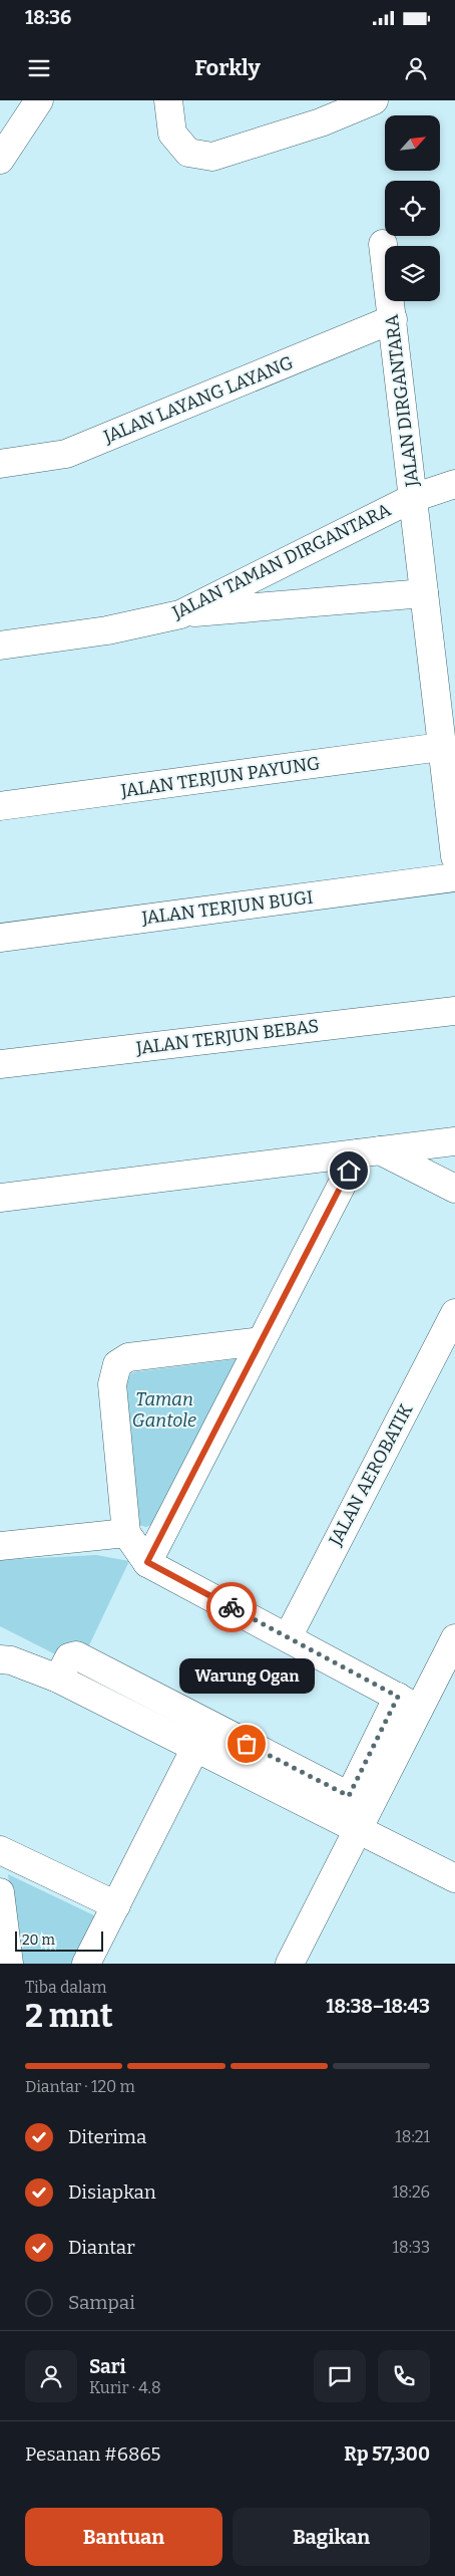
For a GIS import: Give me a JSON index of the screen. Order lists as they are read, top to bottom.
{
  "streets": {
    "street": [
      "JALAN LAYANG LAYANG",
      "JALAN DIRGANTARA",
      "JALAN TAMAN DIRGANTARA",
      "JALAN TERJUN PAYUNG",
      "JALAN TERJUN BUGI",
      "JALAN TERJUN BEBAS",
      "JALAN AEROBATIK"
    ]
  },
  "crossings": [
    ["JALAN LAYANG LAYANG", "JALAN DIRGANTARA"],
    ["JALAN DIRGANTARA", "JALAN TAMAN DIRGANTARA"],
    ["JALAN DIRGANTARA", "JALAN TERJUN PAYUNG"]
  ],
  "parks": ["Taman Gantole"],
  "places": ["Warung Ogan"],
  "scale_bar": "20 m",
  "north": "top right",
  "page": {
    "status": "18:36",
    "header": "Forkly",
    "bubble": "Warung Ogan",
    "scale": "20 m",
    "heading": ["2 mnt", "Tiba dalam", "18:38–18:43"],
    "panel": [
      "Sari",
      "Kurir · 4.8",
      "Pesanan #6865",
      "Rp 57,300"
    ],
    "bar": "Diantar · 120 m",
    "list": [
      ["Diterima", "18:21"],
      ["Disiapkan", "18:26"],
      ["Diantar", "18:33"],
      "Sampai"
    ],
    "buttons": ["Bantuan", "Bagikan"]
  }
}
